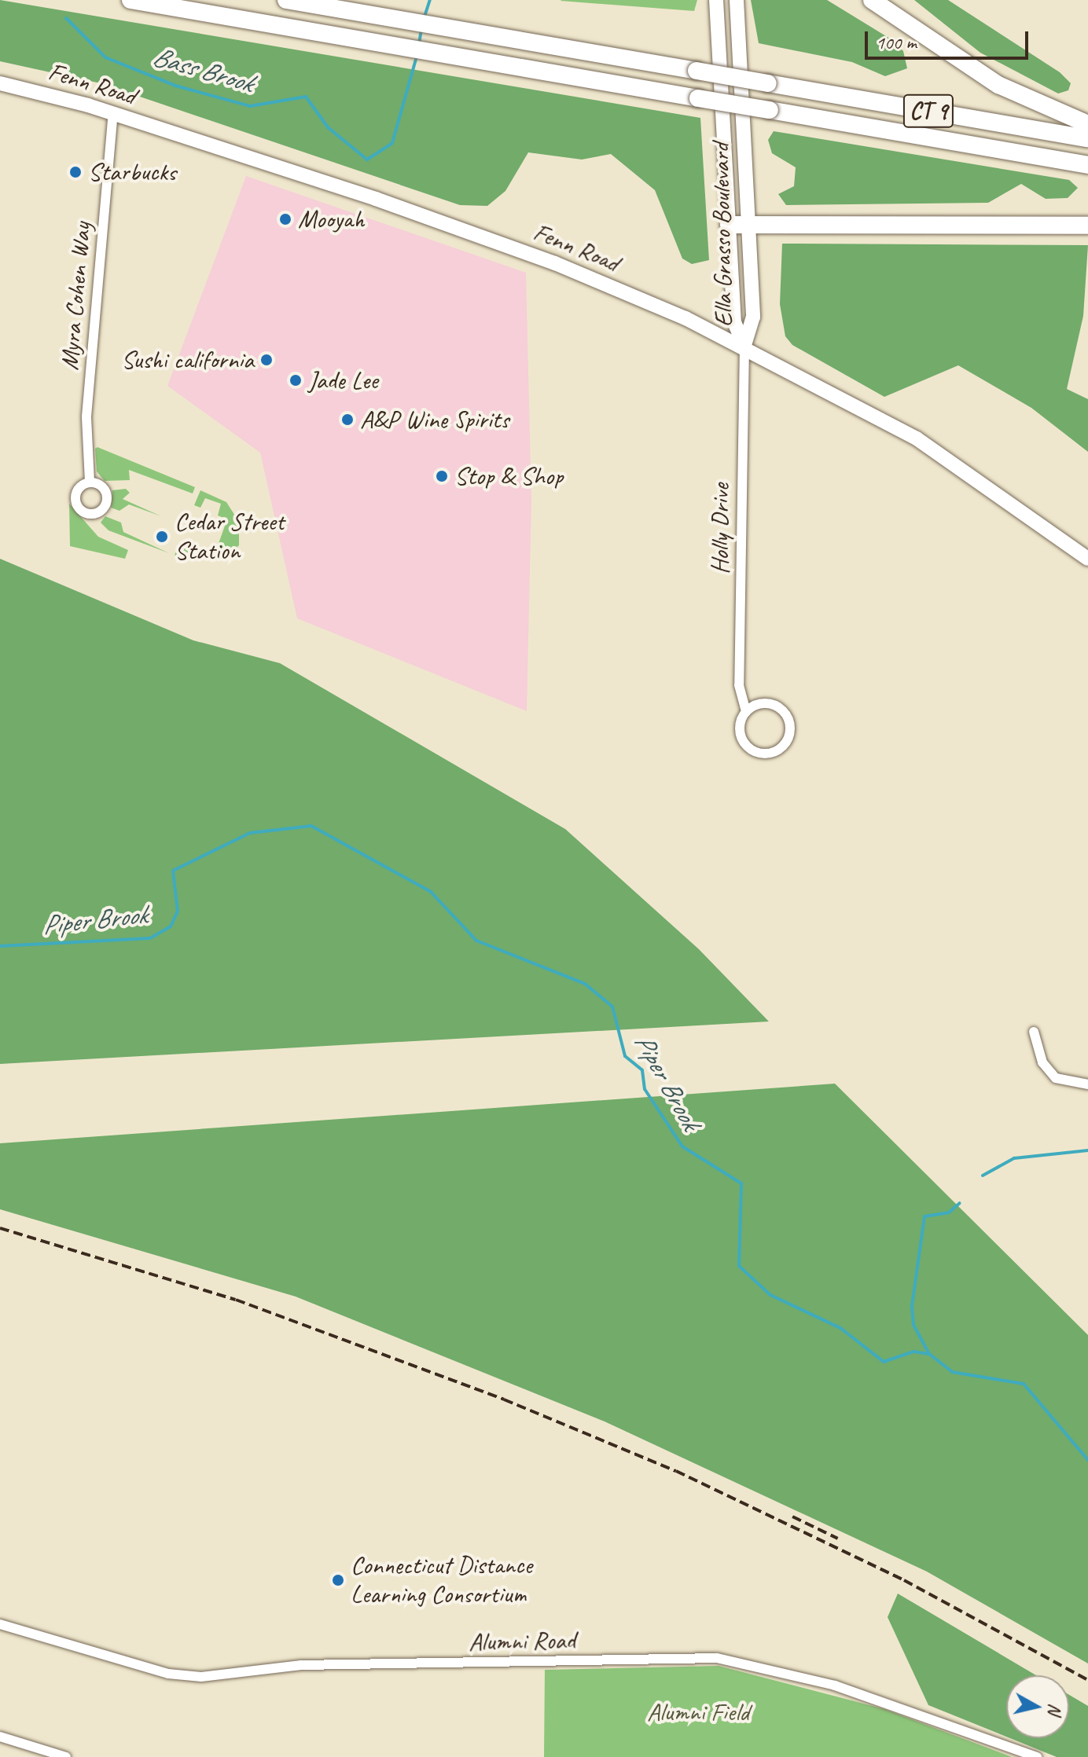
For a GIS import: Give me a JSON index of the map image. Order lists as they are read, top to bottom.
{
  "streets": {
    "highway": ["CT 9"],
    "main road": ["Fenn Road", "Ella Grasso Boulevard"],
    "street": ["Myra Cohen Way", "Holly Drive", "Alumni Road"]
  },
  "crossings": [
    ["Fenn Road", "Ella Grasso Boulevard"],
    ["Fenn Road", "Myra Cohen Way"],
    ["Fenn Road", "Holly Drive"],
    ["Ella Grasso Boulevard", "Holly Drive"]
  ],
  "water": ["Bass Brook", "Piper Brook"],
  "parks": ["Alumni Field"],
  "places": [
    "Starbucks",
    "Mooyah",
    "Sushi california",
    "Jade Lee",
    "A&P Wine Spirits",
    "Stop & Shop",
    "Cedar Street Station",
    "Connecticut Distance Learning Consortium"
  ],
  "scale_bar": "100 m",
  "north": "right"
}
